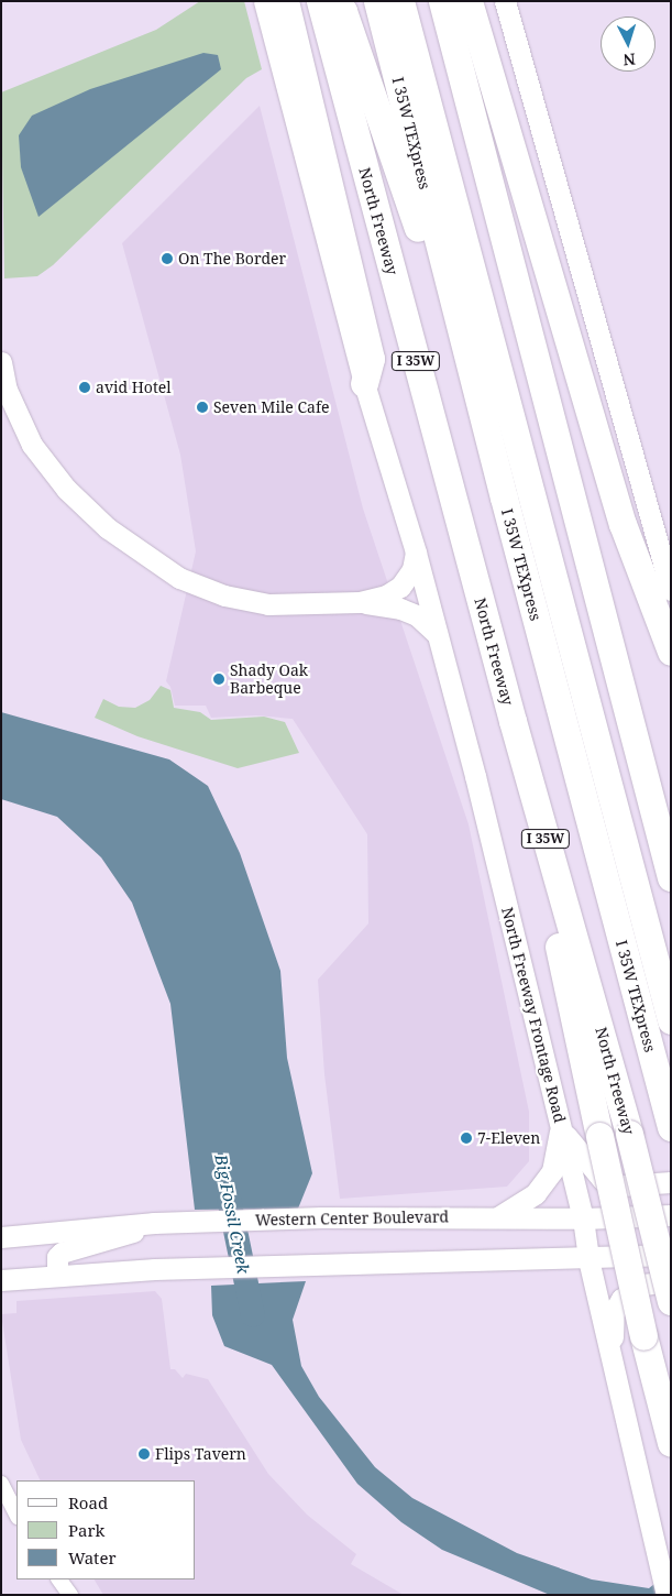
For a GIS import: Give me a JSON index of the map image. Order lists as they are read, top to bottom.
{
  "streets": {
    "highway": ["I 35W TEXpress", "North Freeway", "I 35W"],
    "main road": ["North Freeway Frontage Road", "Western Center Boulevard"]
  },
  "crossings": [
    ["North Freeway Frontage Road", "Western Center Boulevard"]
  ],
  "water": ["Big Fossil Creek"],
  "places": [
    "On The Border",
    "avid Hotel",
    "Seven Mile Cafe",
    "Shady Oak Barbeque",
    "7-Eleven",
    "Flips Tavern"
  ],
  "legend": ["Road", "Park", "Water"],
  "north": "bottom"
}
